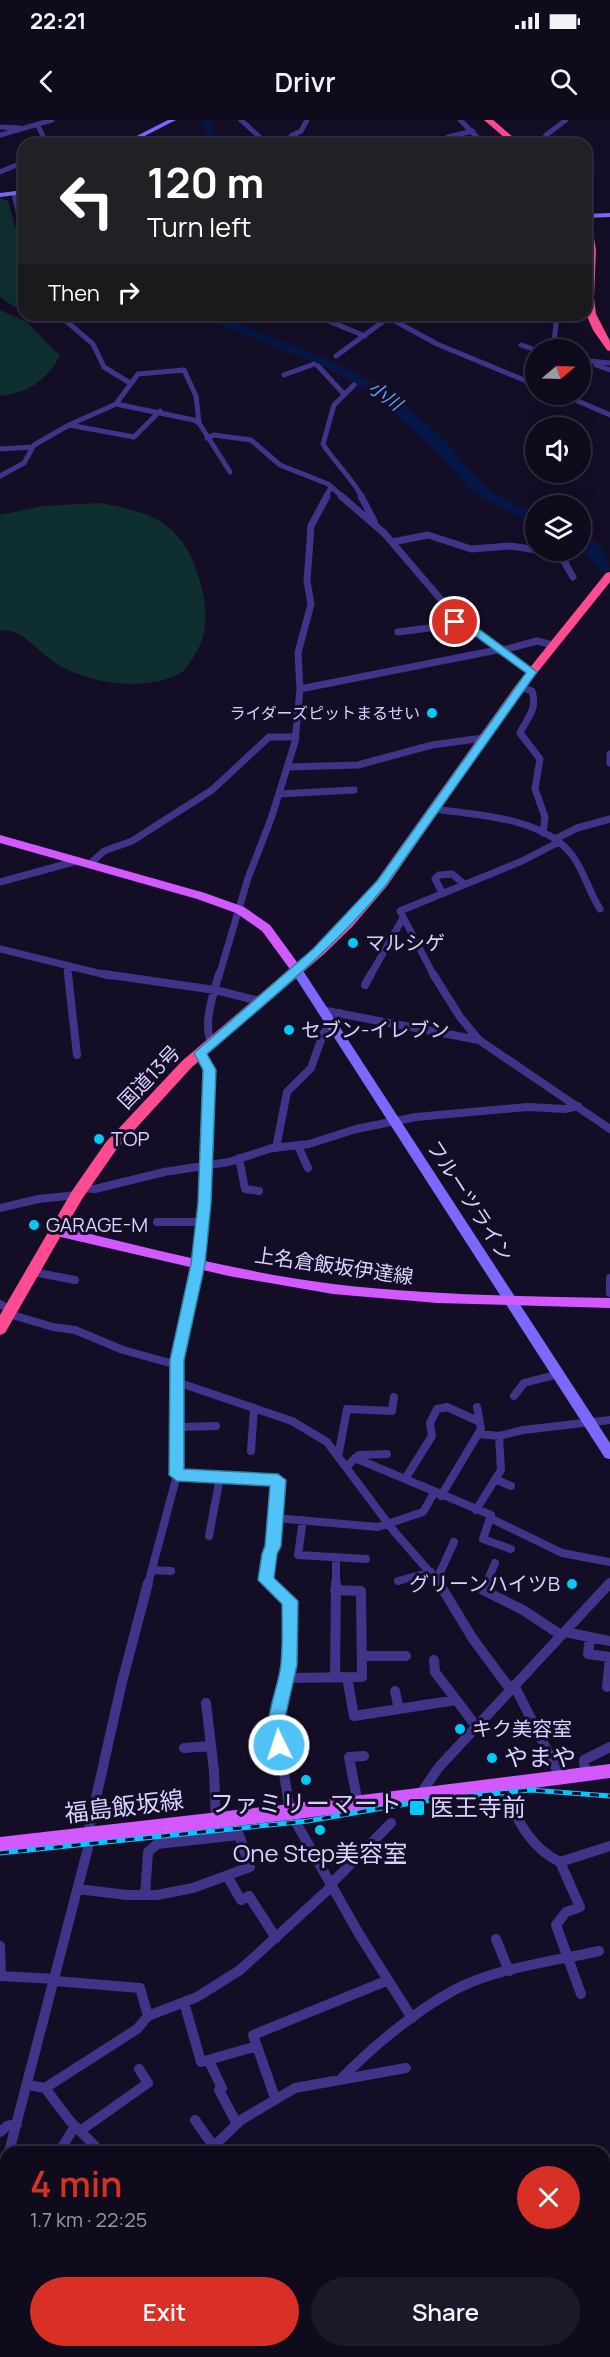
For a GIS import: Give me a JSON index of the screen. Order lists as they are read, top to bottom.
{
  "streets": {
    "highway": ["国道13号"],
    "main road": ["上名倉飯坂伊達線", "福島飯坂線"],
    "street": ["フルーツライン"]
  },
  "crossings": [
    ["国道13号", "フルーツライン"],
    ["国道13号", "上名倉飯坂伊達線"],
    ["フルーツライン", "上名倉飯坂伊達線"]
  ],
  "water": ["小川"],
  "places": {
    "other": [
      "ライダーズピットまるせい",
      "マルシゲ",
      "セブン-イレブン",
      "TOP",
      "GARAGE-M",
      "グリーンハイツB",
      "キク美容室",
      "やまや",
      "ファミリーマート",
      "One Step美容室"
    ],
    "transit": ["医王寺前"]
  },
  "north": "right",
  "page": {
    "status": "22:21",
    "header": "Drivr",
    "turn": ["120 m", "Turn left"],
    "then": "Then",
    "heading": ["4 min", "1.7 km · 22:25"],
    "buttons": ["Exit", "Share"]
  }
}
